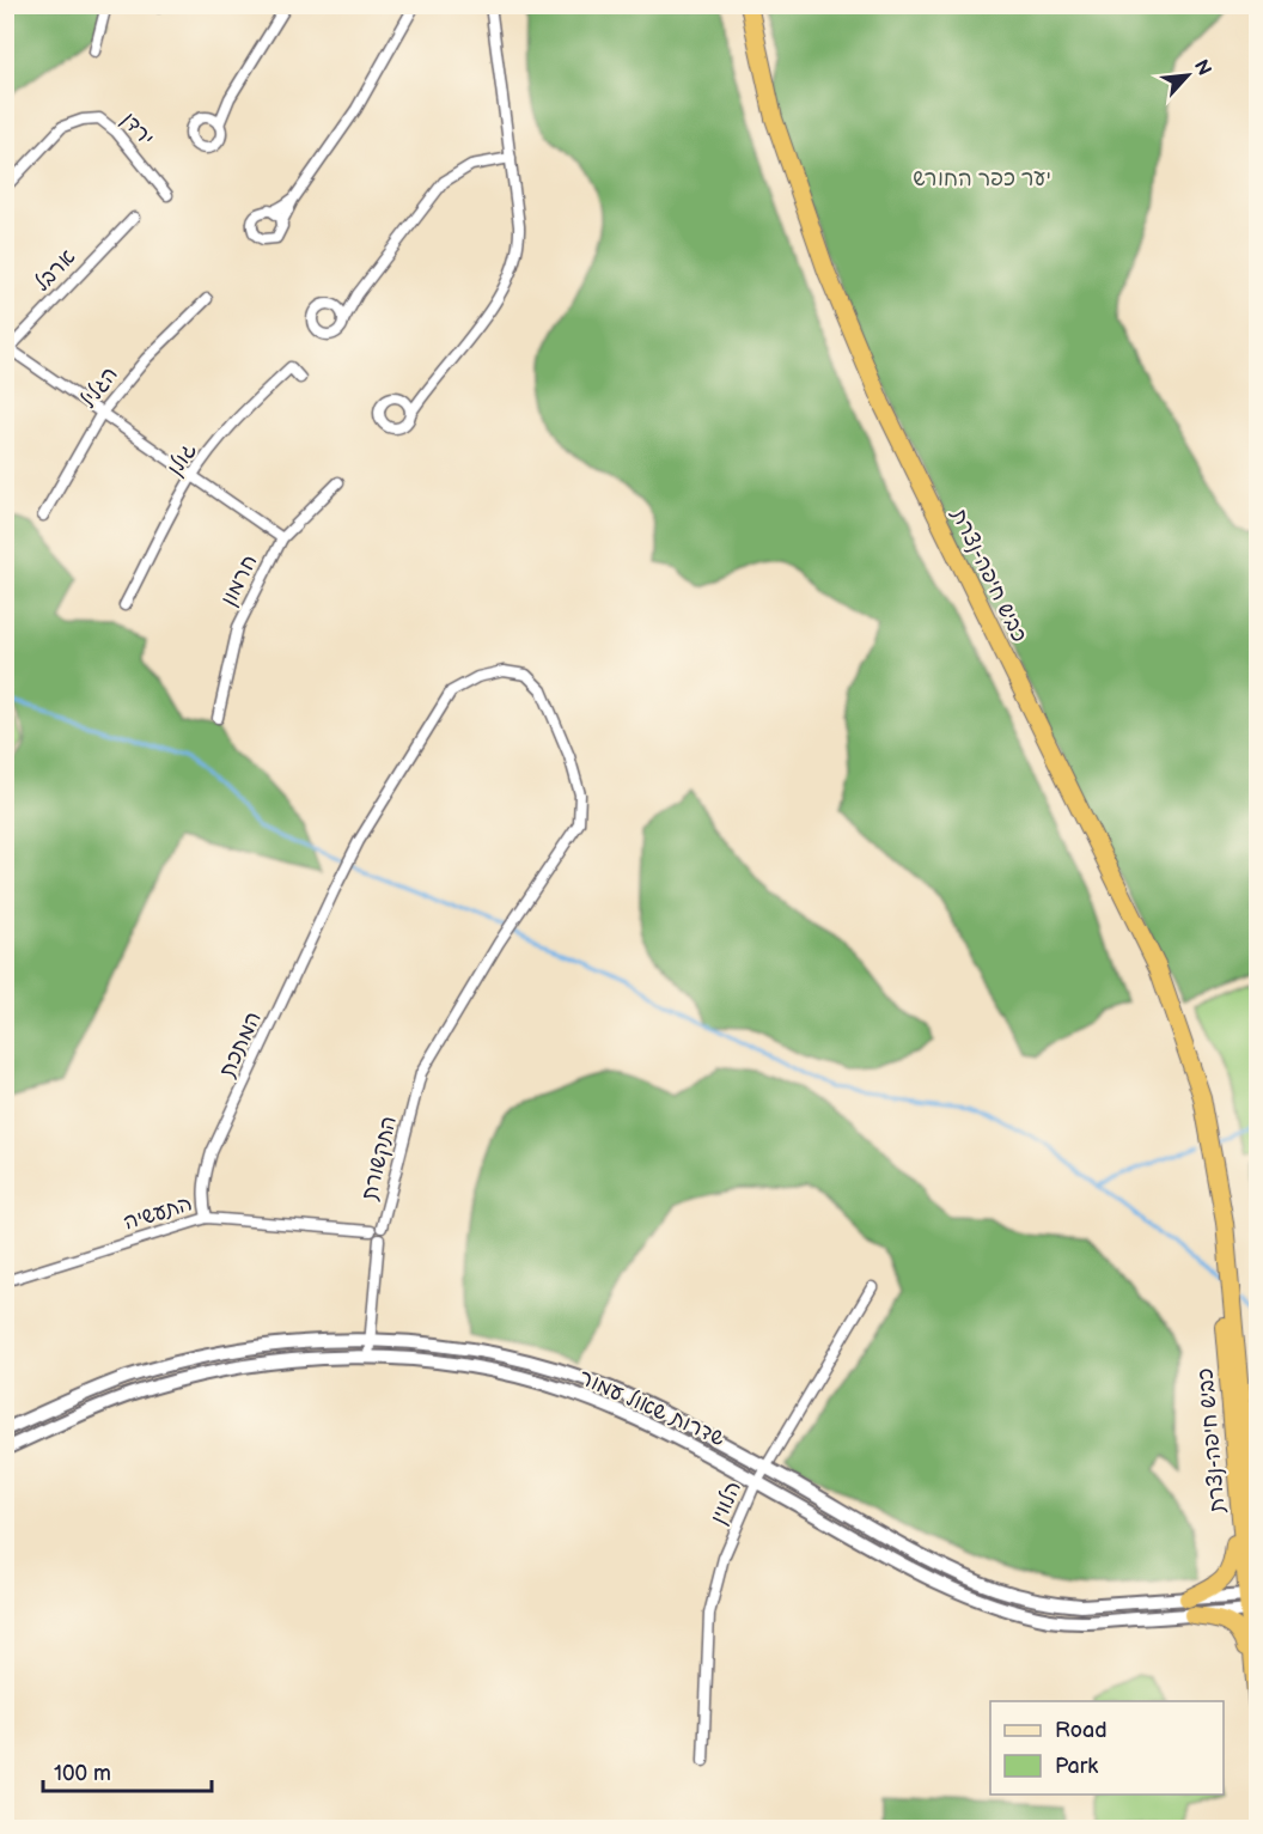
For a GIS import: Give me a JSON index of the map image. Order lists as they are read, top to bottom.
{
  "streets": {
    "highway": ["כביש חיפה-נצרת"],
    "street": [
      "ירדן",
      "ארבל",
      "הגליל",
      "גולן",
      "חרמון",
      "המתכת",
      "התקשורת",
      "התעשיה",
      "שדרות שאול עמור",
      "הלווין"
    ]
  },
  "crossings": [
    ["כביש חיפה-נצרת", "שדרות שאול עמור"],
    ["המתכת", "התקשורת"],
    ["המתכת", "התעשיה"],
    ["התקשורת", "התעשיה"],
    ["התקשורת", "שדרות שאול עמור"],
    ["שדרות שאול עמור", "הלווין"]
  ],
  "parks": ["יער כפר החורש"],
  "legend": ["Road", "Park"],
  "scale_bar": "100 m",
  "north": "top right"
}
